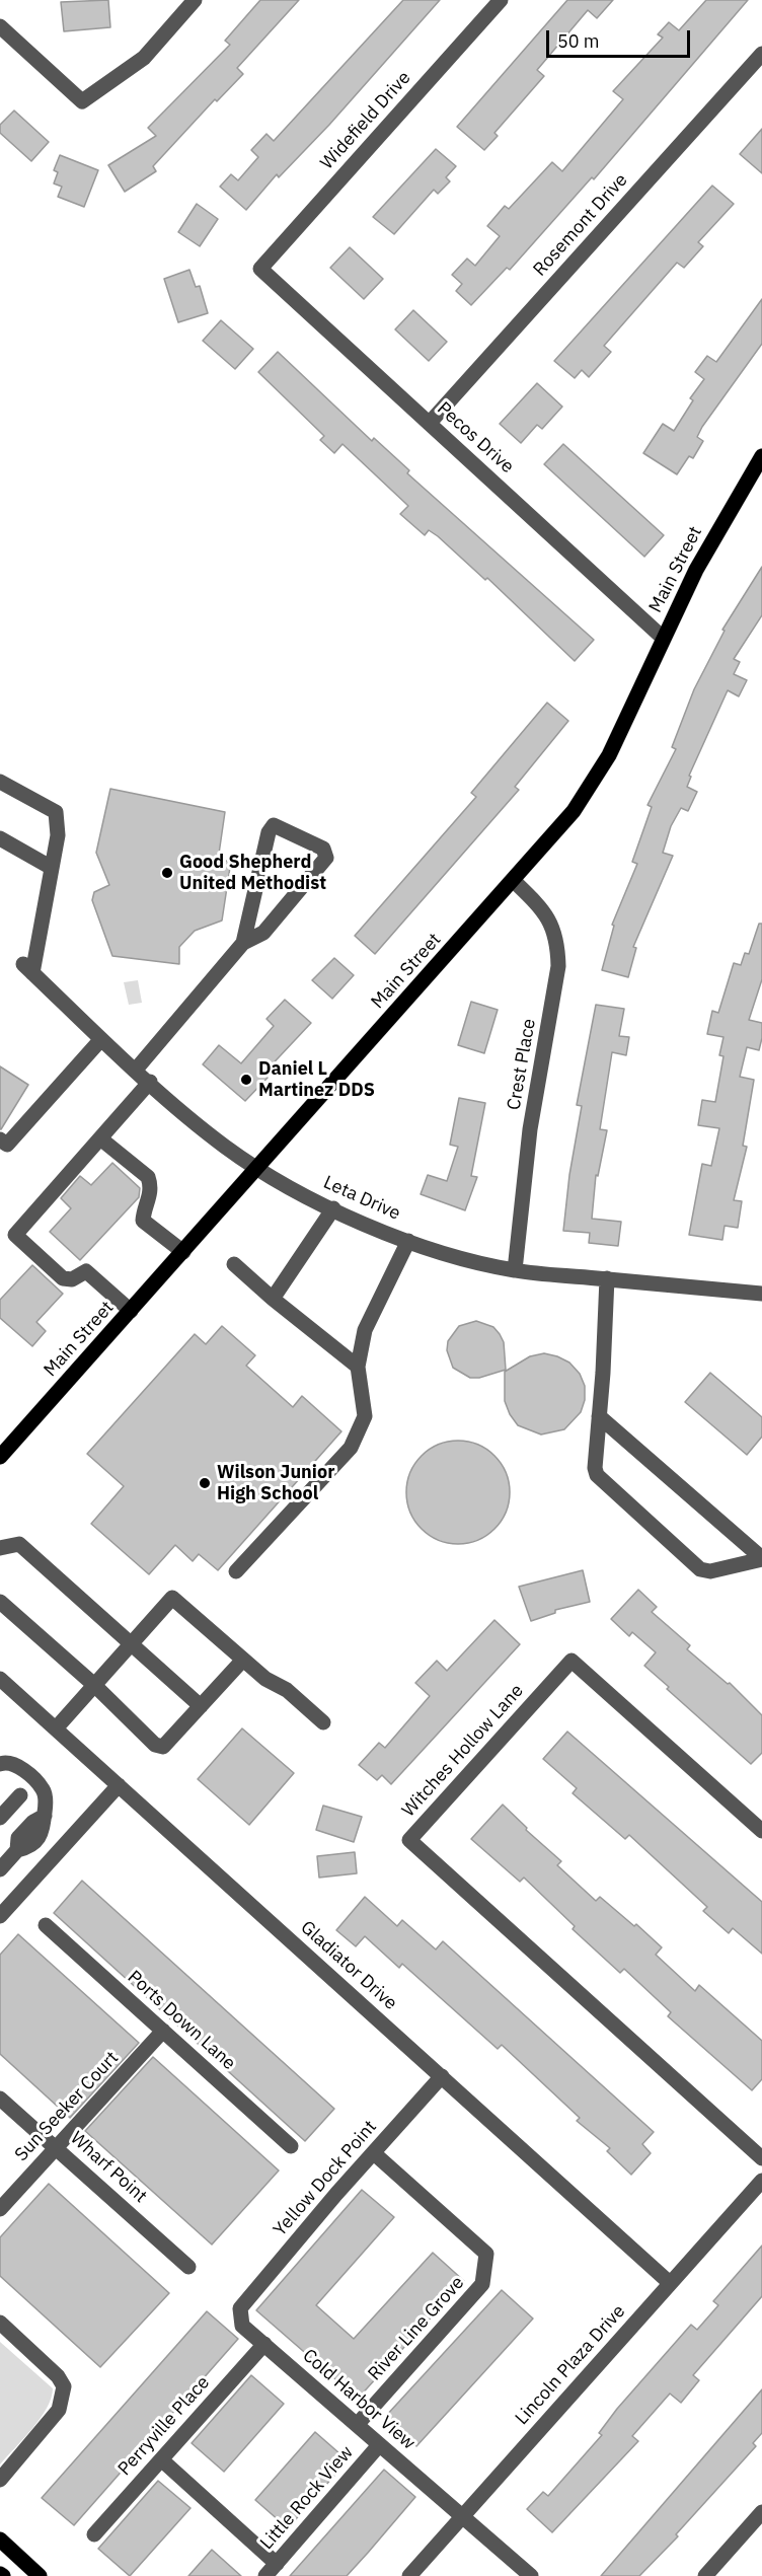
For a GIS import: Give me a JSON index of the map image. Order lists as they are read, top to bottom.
{
  "streets": {
    "main road": ["Main Street"],
    "street": [
      "Widefield Drive",
      "Rosemont Drive",
      "Pecos Drive",
      "Crest Place",
      "Leta Drive",
      "Witches Hollow Lane",
      "Gladiator Drive",
      "Ports Down Lane",
      "Sun Seeker Court",
      "Wharf Point",
      "Yellow Dock Point",
      "River Line Grove",
      "Lincoln Plaza Drive",
      "Cold Harbor View",
      "Perryville Place",
      "Little Rock View"
    ]
  },
  "crossings": [
    ["Widefield Drive", "Pecos Drive"],
    ["Rosemont Drive", "Pecos Drive"],
    ["Pecos Drive", "Main Street"],
    ["Main Street", "Crest Place"],
    ["Main Street", "Leta Drive"],
    ["Crest Place", "Leta Drive"],
    ["Gladiator Drive", "Yellow Dock Point"],
    ["Gladiator Drive", "Lincoln Plaza Drive"],
    ["Ports Down Lane", "Sun Seeker Court"],
    ["Sun Seeker Court", "Wharf Point"],
    ["Yellow Dock Point", "River Line Grove"],
    ["Yellow Dock Point", "Cold Harbor View"],
    ["River Line Grove", "Cold Harbor View"],
    ["Lincoln Plaza Drive", "Cold Harbor View"],
    ["Cold Harbor View", "Perryville Place"],
    ["Cold Harbor View", "Little Rock View"]
  ],
  "places": ["Good Shepherd United Methodist", "Daniel L Martinez DDS", "Wilson Junior High School"],
  "scale_bar": "50 m"
}
